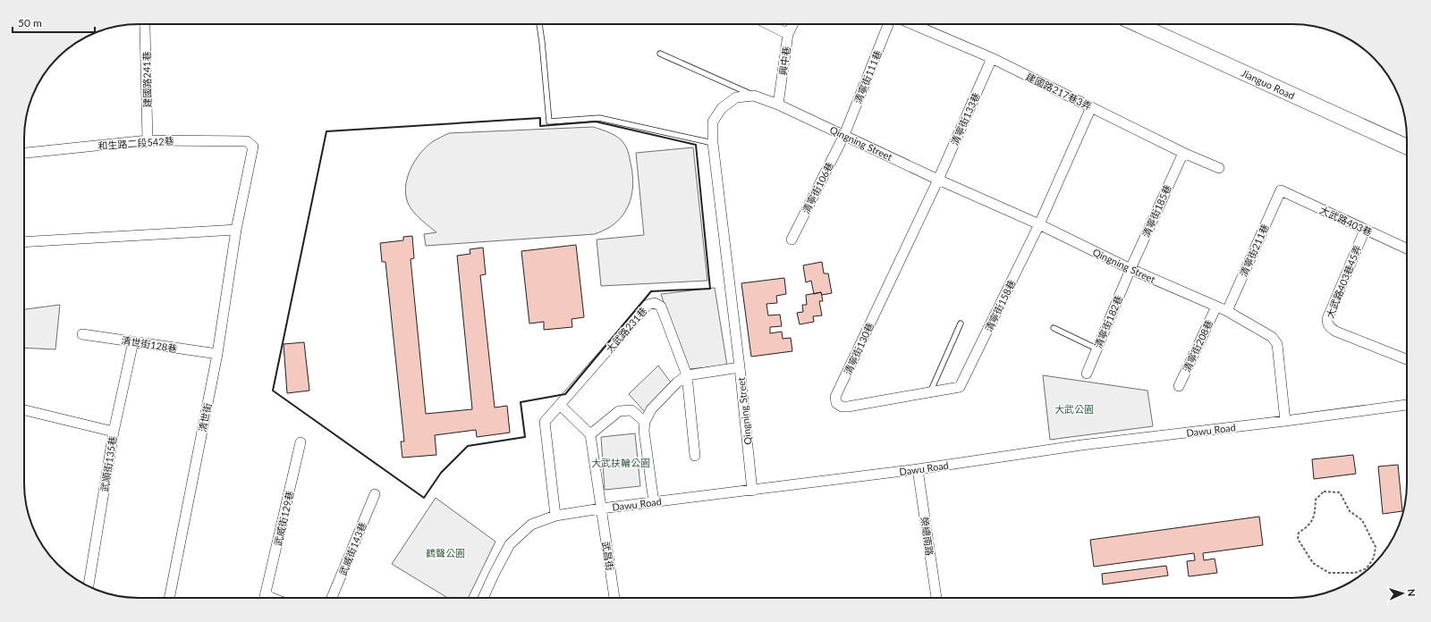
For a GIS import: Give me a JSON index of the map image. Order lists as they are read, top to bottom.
{
  "streets": {
    "main road": ["Jianguo Road"],
    "street": [
      "興中巷",
      "清寧街111巷",
      "建國路241巷",
      "建國路217巷3弄",
      "清寧街133巷",
      "和生路二段542巷",
      "Qingning Street",
      "清寧街106巷",
      "清寧街185巷",
      "大武路403巷",
      "清寧街211巷",
      "大武路403巷45弄",
      "清寧街158巷",
      "清寧街182巷",
      "大武路231巷",
      "清世街128巷",
      "清寧街208巷",
      "清寧街130巷",
      "清世街",
      "Dawu Road",
      "武順街135巷",
      "武威街129巷",
      "榮總南路",
      "武威街143巷",
      "武昌街"
    ]
  },
  "crossings": [
    ["興中巷", "Qingning Street"],
    ["清寧街111巷", "Qingning Street"],
    ["清寧街111巷", "清寧街106巷"],
    ["建國路241巷", "和生路二段542巷"],
    ["建國路217巷3弄", "清寧街133巷"],
    ["建國路217巷3弄", "清寧街185巷"],
    ["建國路217巷3弄", "清寧街158巷"],
    ["清寧街133巷", "Qingning Street"],
    ["清寧街133巷", "清寧街130巷"],
    ["和生路二段542巷", "清世街"],
    ["Qingning Street", "清寧街106巷"],
    ["Qingning Street", "清寧街185巷"],
    ["Qingning Street", "清寧街211巷"],
    ["Qingning Street", "清寧街158巷"],
    ["Qingning Street", "清寧街182巷"],
    ["Qingning Street", "清寧街208巷"],
    ["Qingning Street", "清寧街130巷"],
    ["Qingning Street", "Dawu Road"],
    ["清寧街185巷", "清寧街182巷"],
    ["大武路403巷", "清寧街211巷"],
    ["大武路403巷", "大武路403巷45弄"],
    ["清寧街158巷", "清寧街130巷"],
    ["大武路231巷", "Dawu Road"],
    ["清世街128巷", "清世街"],
    ["Dawu Road", "榮總南路"],
    ["Dawu Road", "武昌街"]
  ],
  "parks": ["大武公園", "大武扶輪公園", "鶴聲公園"],
  "scale_bar": "50 m",
  "north": "right"
}
